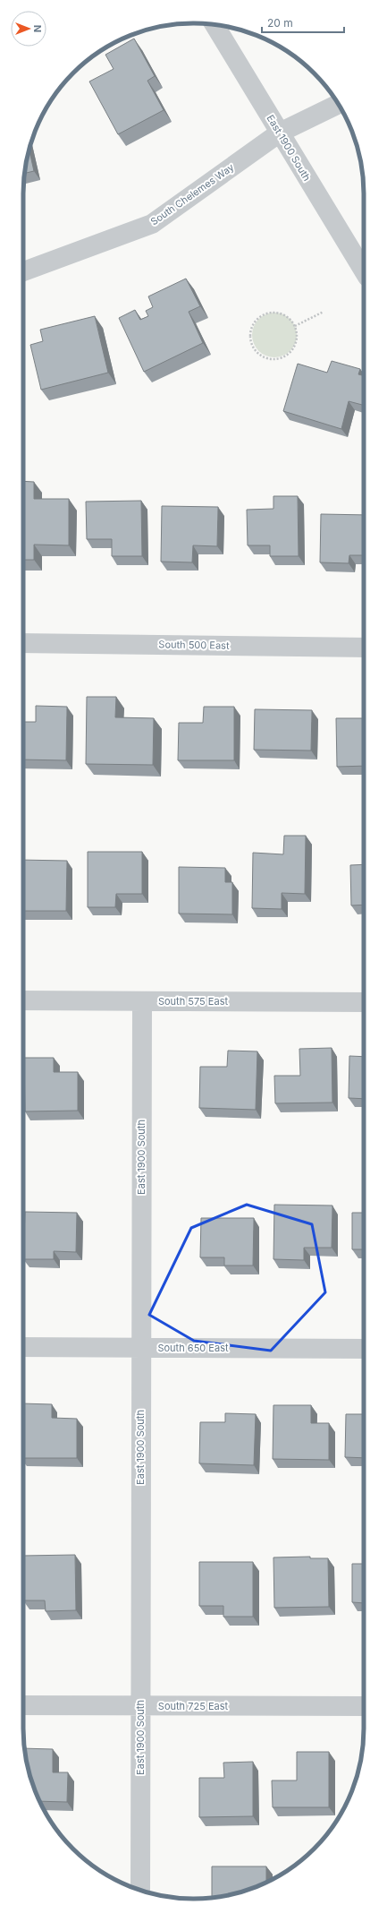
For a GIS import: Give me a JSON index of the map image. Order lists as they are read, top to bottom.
{
  "streets": {
    "street": [
      "East 1900 South",
      "South Chelemes Way",
      "South 500 East",
      "South 575 East",
      "South 650 East",
      "South 725 East"
    ]
  },
  "crossings": [
    ["East 1900 South", "South Chelemes Way"],
    ["East 1900 South", "South 575 East"],
    ["East 1900 South", "South 650 East"],
    ["East 1900 South", "South 725 East"]
  ],
  "scale_bar": "20 m",
  "north": "right"
}
